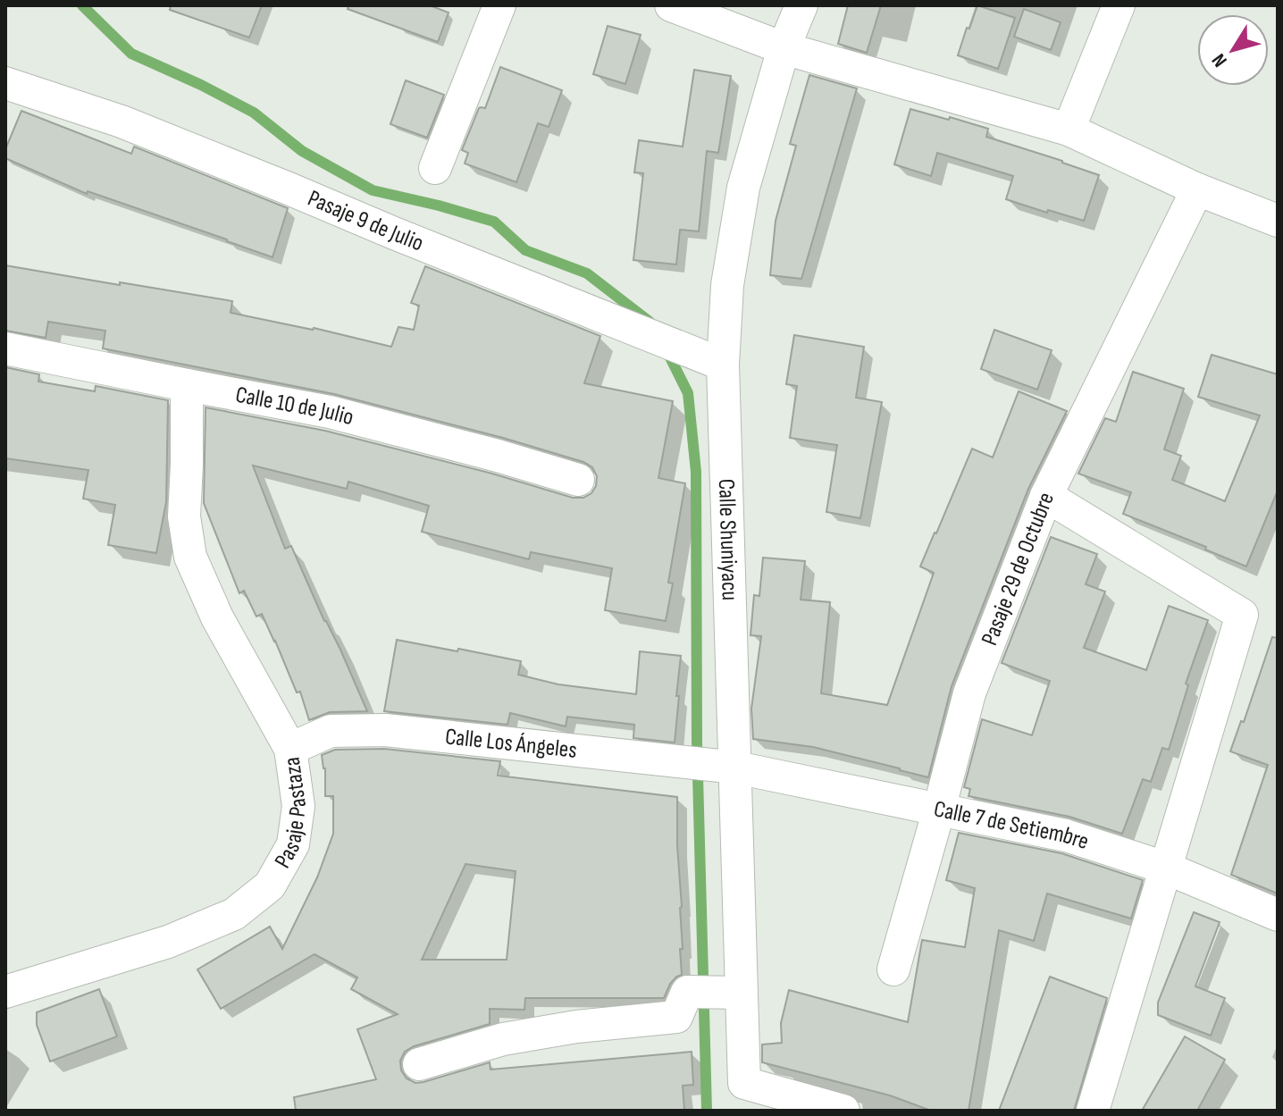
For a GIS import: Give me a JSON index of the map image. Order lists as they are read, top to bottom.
{
  "streets": {
    "street": [
      "Pasaje 9 de Julio",
      "Calle 10 de Julio",
      "Calle Shuniyacu",
      "Pasaje 29 de Octubre",
      "Calle Los Ángeles",
      "Pasaje Pastaza",
      "Calle 7 de Setiembre"
    ]
  },
  "crossings": [
    ["Pasaje 9 de Julio", "Calle Shuniyacu"],
    ["Calle 10 de Julio", "Pasaje Pastaza"],
    ["Calle Shuniyacu", "Calle Los Ángeles"],
    ["Calle Shuniyacu", "Calle 7 de Setiembre"],
    ["Pasaje 29 de Octubre", "Calle 7 de Setiembre"],
    ["Calle Los Ángeles", "Pasaje Pastaza"],
    ["Calle Los Ángeles", "Calle 7 de Setiembre"]
  ],
  "north": "bottom left"
}
